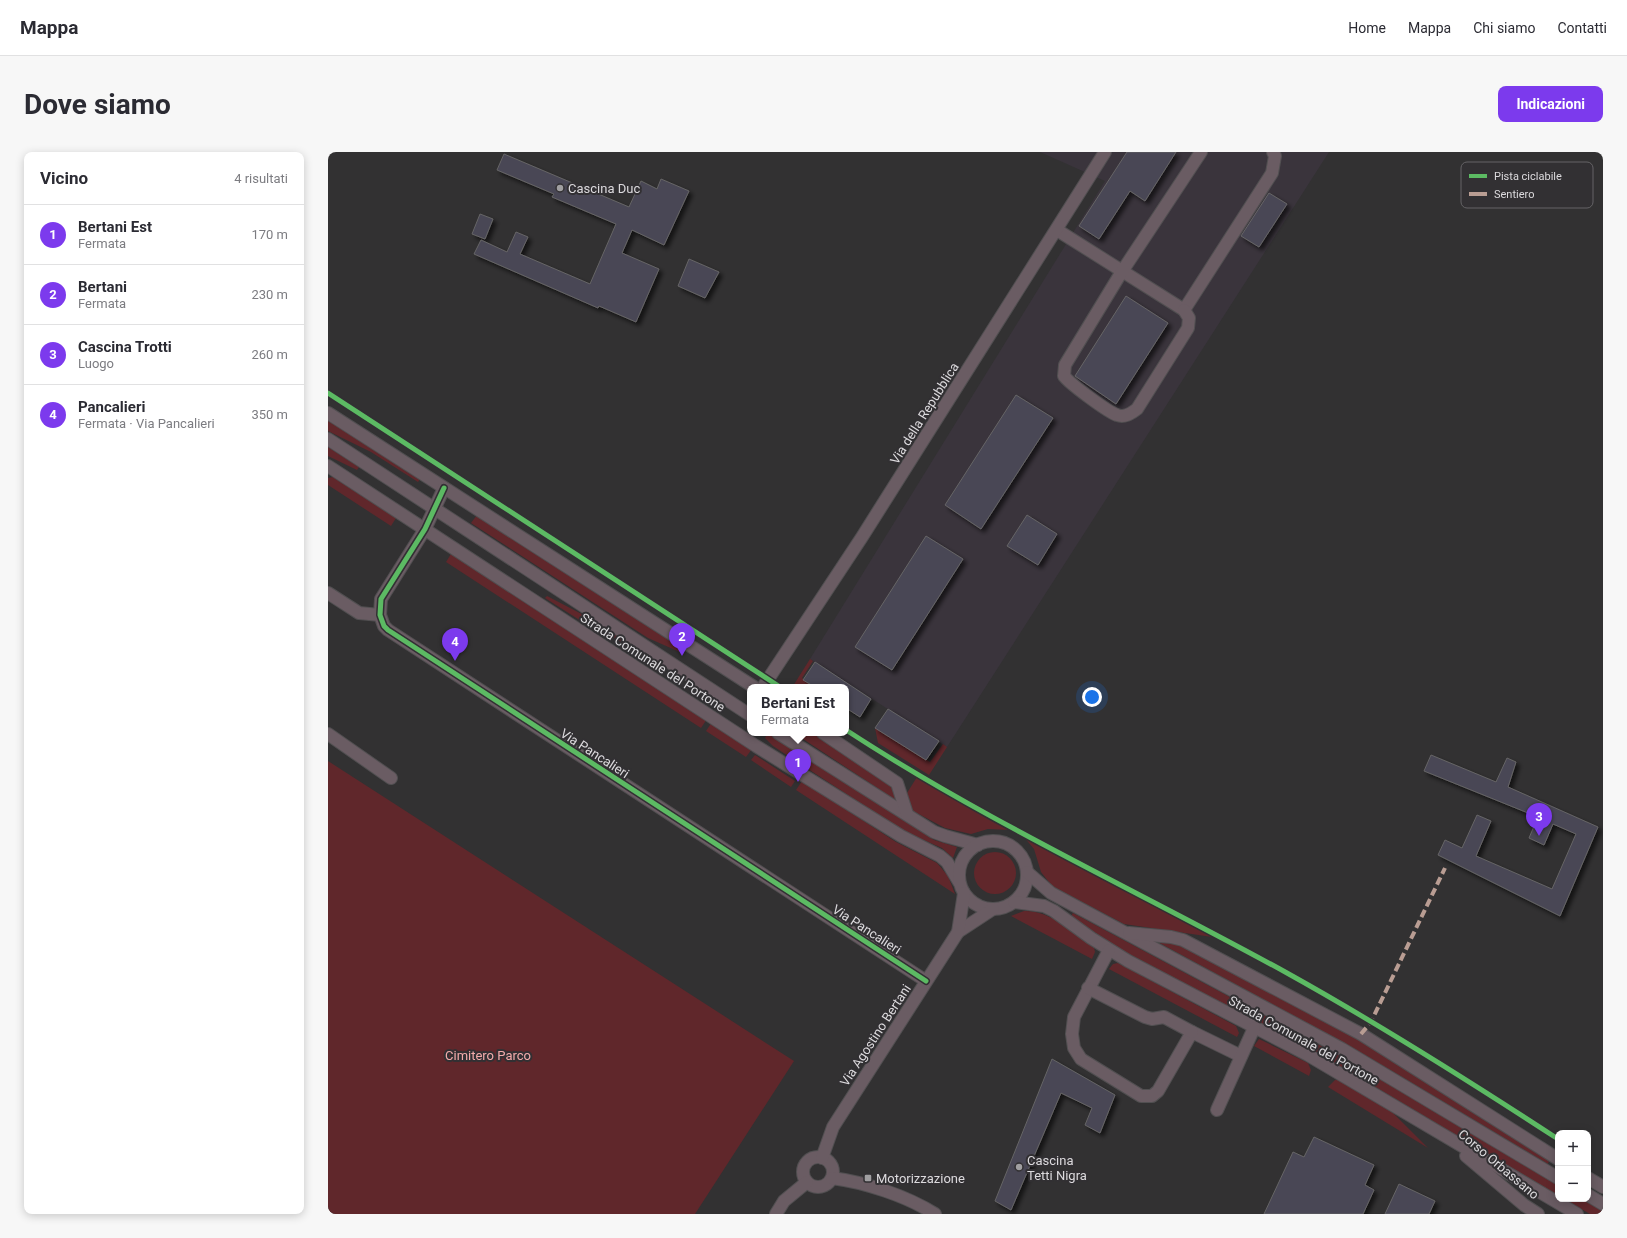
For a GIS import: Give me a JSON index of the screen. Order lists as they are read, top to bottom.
{
  "streets": {
    "street": [
      "Via della Repubblica",
      "Strada Comunale del Portone",
      "Via Pancalieri",
      "Via Agostino Bertani",
      "Corso Orbassano"
    ]
  },
  "crossings": [
    ["Strada Comunale del Portone", "Via Agostino Bertani"],
    ["Strada Comunale del Portone", "Corso Orbassano"],
    ["Via Pancalieri", "Via Agostino Bertani"]
  ],
  "parks": ["Cimitero Parco"],
  "places": {
    "other": ["Cascina Duc", "Cascina Tetti Nigra"],
    "transit": ["Motorizzazione"]
  },
  "legend": ["Pista ciclabile", "Sentiero"],
  "page": {
    "header": "Mappa",
    "nav": [
      "Home",
      "Mappa",
      "Chi siamo",
      "Contatti"
    ],
    "buttons": "Indicazioni",
    "title": "Dove siamo",
    "heading": ["Vicino", "4 risultati"],
    "list": [
      {
        "mark": "1",
        "name": "Bertani Est",
        "note": "Fermata",
        "value": "170 m"
      },
      {
        "mark": "2",
        "name": "Bertani",
        "note": "Fermata",
        "value": "230 m"
      },
      {
        "mark": "3",
        "name": "Cascina Trotti",
        "note": "Luogo",
        "value": "260 m"
      },
      {
        "mark": "4",
        "name": "Pancalieri",
        "note": "Fermata · Via Pancalieri",
        "value": "350 m"
      }
    ],
    "pins": [
      "2",
      "4",
      "1",
      "3"
    ],
    "popup": ["Bertani Est", "Fermata"],
    "map_buttons": ["+", "−"]
  }
}
